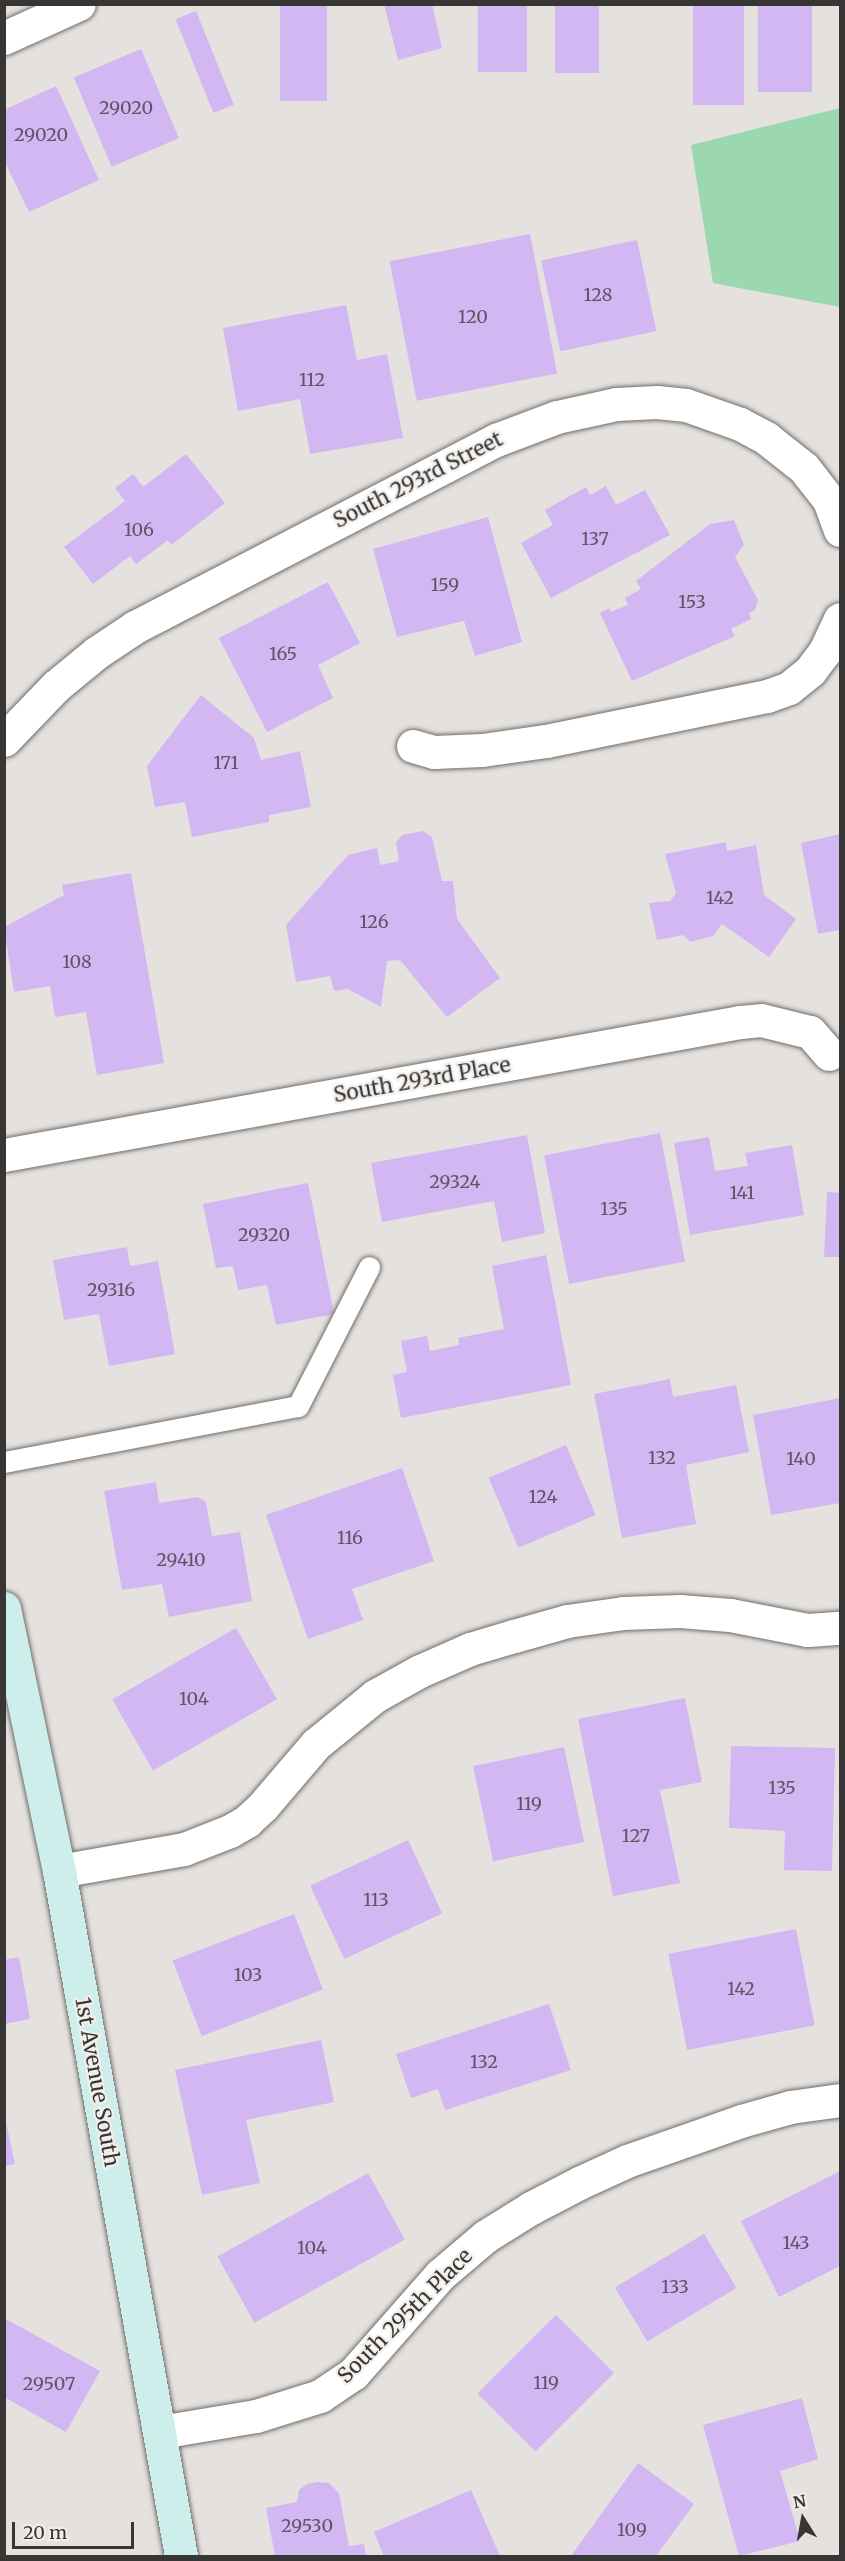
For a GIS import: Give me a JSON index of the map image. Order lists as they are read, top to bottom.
{
  "streets": {
    "street": [
      "South 293rd Street",
      "South 293rd Place",
      "1st Avenue South",
      "South 295th Place"
    ]
  },
  "crossings": [
    ["1st Avenue South", "South 295th Place"]
  ],
  "house_numbers": [
    "29020",
    "29020",
    "128",
    "120",
    "112",
    "106",
    "137",
    "159",
    "153",
    "165",
    "171",
    "142",
    "126",
    "108",
    "29324",
    "141",
    "135",
    "29320",
    "29316",
    "132",
    "140",
    "124",
    "116",
    "29410",
    "104",
    "135",
    "119",
    "127",
    "113",
    "103",
    "142",
    "132",
    "143",
    "104",
    "133",
    "119",
    "29507",
    "29530",
    "109"
  ],
  "scale_bar": "20 m",
  "north": "top"
}
